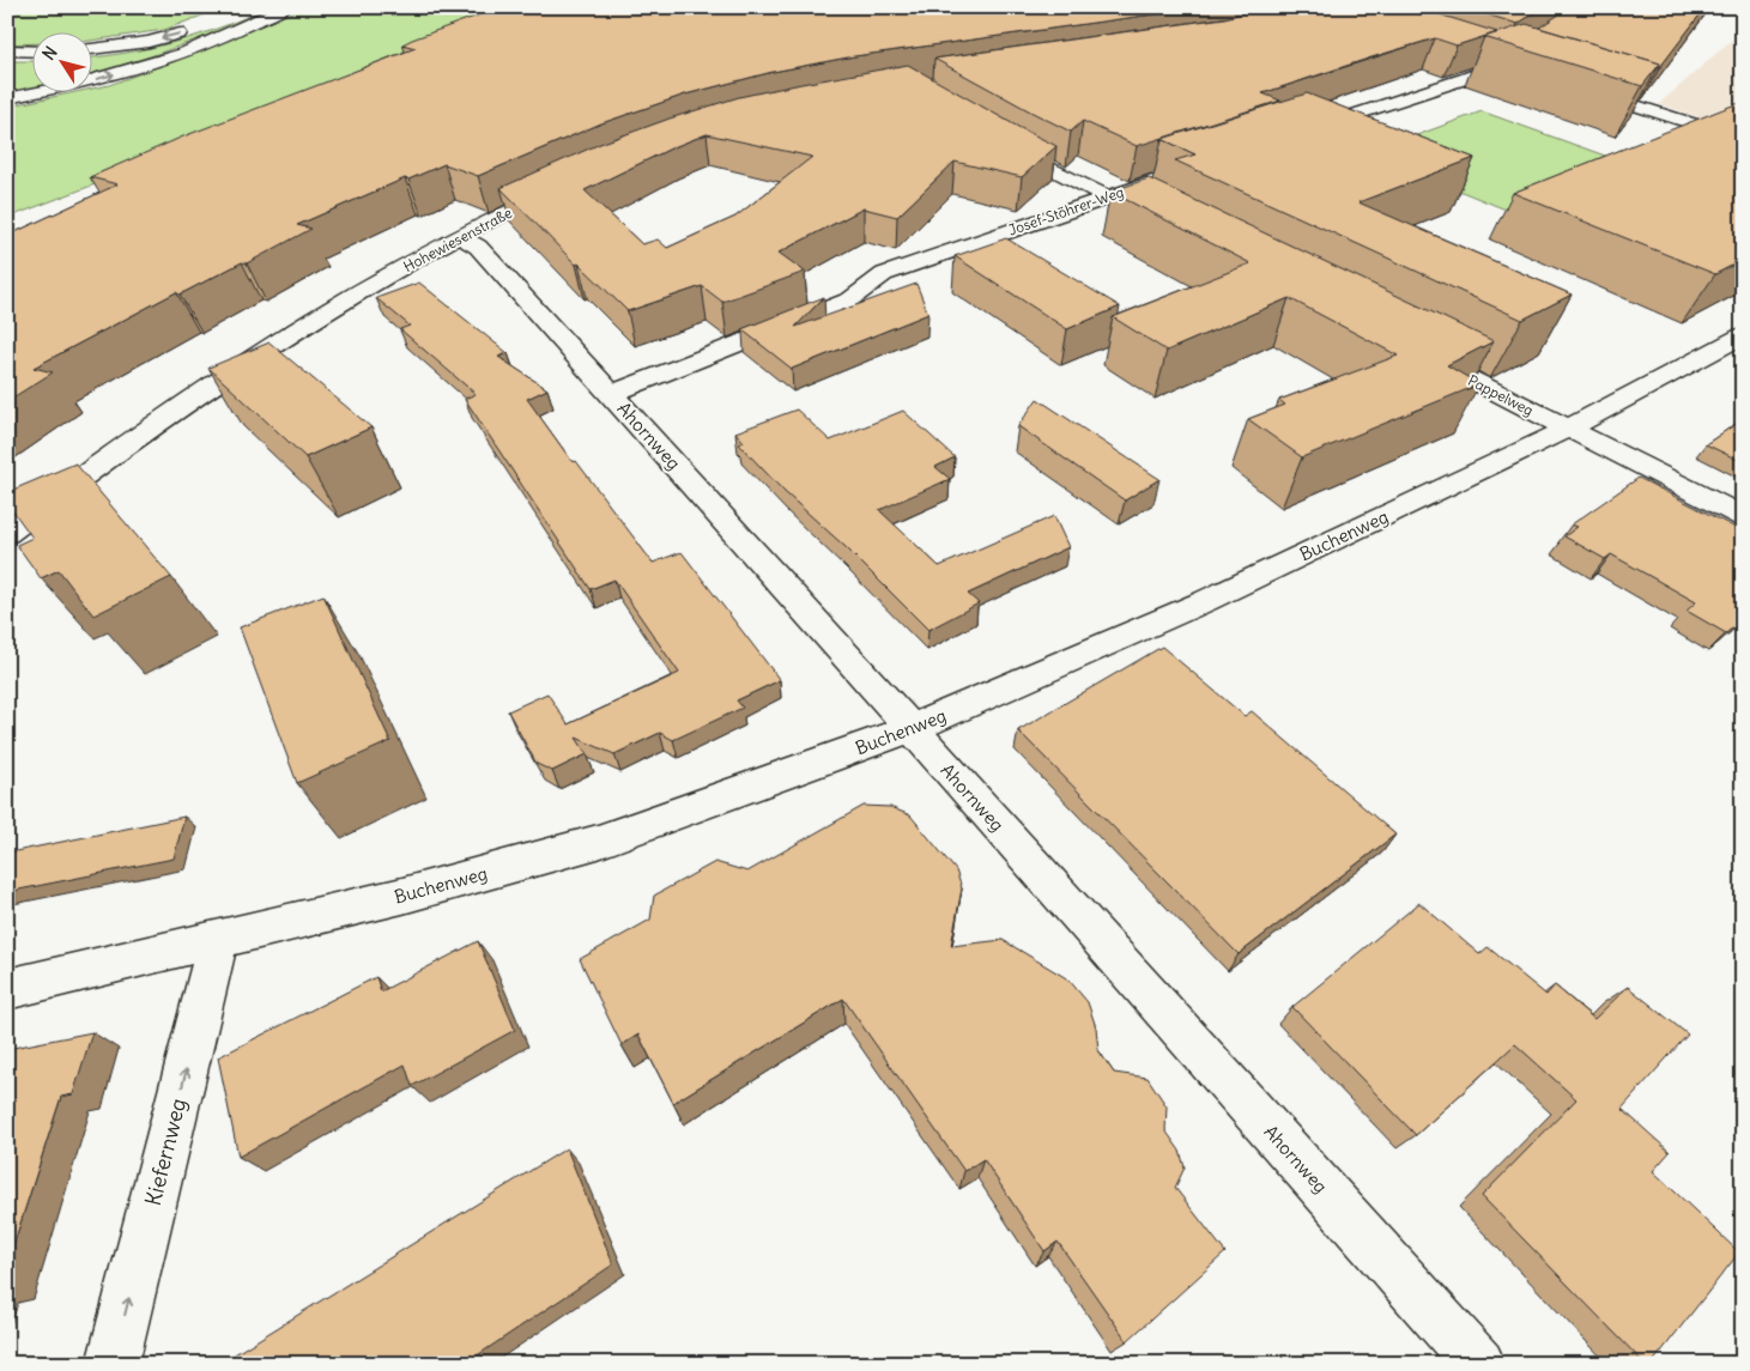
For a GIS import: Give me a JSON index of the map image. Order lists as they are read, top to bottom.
{
  "streets": {
    "main road": [
      "Josef-Stöhrer-Weg",
      "Hohewiesenstraße",
      "Pappelweg",
      "Ahornweg",
      "Buchenweg",
      "Kiefernweg"
    ]
  },
  "crossings": [
    ["Josef-Stöhrer-Weg", "Ahornweg"],
    ["Hohewiesenstraße", "Ahornweg"],
    ["Pappelweg", "Buchenweg"],
    ["Ahornweg", "Buchenweg"],
    ["Buchenweg", "Kiefernweg"]
  ],
  "one_way": ["Kiefernweg"],
  "north": "top left"
}
